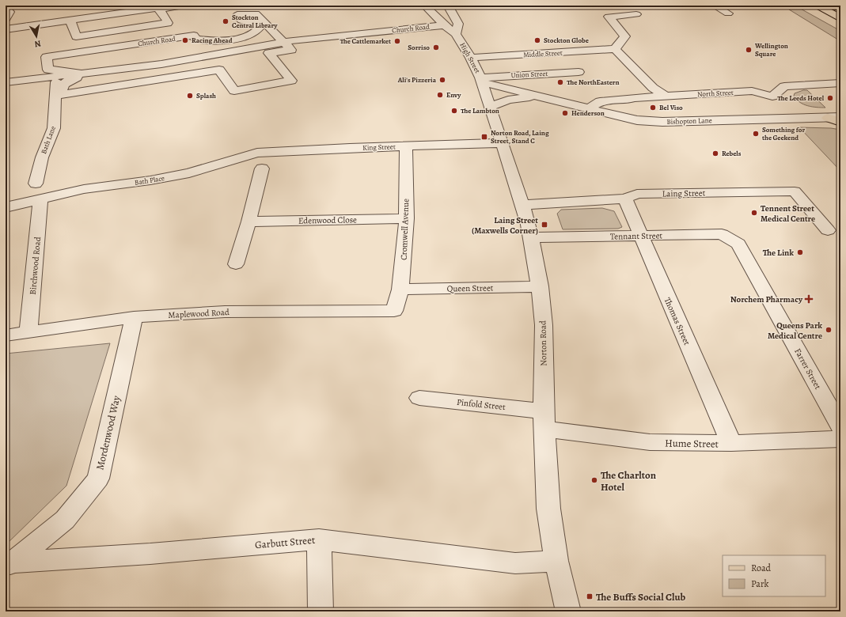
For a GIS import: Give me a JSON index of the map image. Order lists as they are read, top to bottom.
{
  "streets": {
    "street": [
      "Church Road",
      "Middle Street",
      "High Street",
      "Union Street",
      "North Street",
      "Bishopton Lane",
      "Bath Lane",
      "King Street",
      "Bath Place",
      "Laing Street",
      "Edenwood Close",
      "Cromwell Avenue",
      "Tennant Street",
      "Birchwood Road",
      "Queen Street",
      "Maplewood Road",
      "Thomas Street",
      "Norton Road",
      "Farrer Street",
      "Pinfold Street",
      "Mordenwood Way",
      "Hume Street",
      "Garbutt Street"
    ]
  },
  "crossings": [
    ["Church Road", "High Street"],
    ["Church Road", "Bath Lane"],
    ["Middle Street", "High Street"],
    ["High Street", "Union Street"],
    ["High Street", "Bishopton Lane"],
    ["High Street", "Norton Road"],
    ["Union Street", "Bishopton Lane"],
    ["Union Street", "Norton Road"],
    ["North Street", "Bishopton Lane"],
    ["Bishopton Lane", "Norton Road"],
    ["King Street", "Bath Place"],
    ["King Street", "Cromwell Avenue"],
    ["King Street", "Norton Road"],
    ["Bath Place", "Birchwood Road"],
    ["Laing Street", "Thomas Street"],
    ["Laing Street", "Norton Road"],
    ["Edenwood Close", "Cromwell Avenue"],
    ["Cromwell Avenue", "Queen Street"],
    ["Cromwell Avenue", "Maplewood Road"],
    ["Tennant Street", "Thomas Street"],
    ["Tennant Street", "Norton Road"],
    ["Tennant Street", "Farrer Street"],
    ["Birchwood Road", "Maplewood Road"],
    ["Queen Street", "Norton Road"],
    ["Maplewood Road", "Mordenwood Way"],
    ["Thomas Street", "Hume Street"],
    ["Norton Road", "Pinfold Street"],
    ["Norton Road", "Hume Street"],
    ["Norton Road", "Garbutt Street"],
    ["Pinfold Street", "Hume Street"],
    ["Mordenwood Way", "Garbutt Street"]
  ],
  "places": {
    "other": [
      "Stockton Central Library",
      "Racing Ahead",
      "Stockton Globe",
      "The Cattlemarket",
      "Sorriso",
      "Wellington Square",
      "Ali's Pizzeria",
      "The NorthEastern",
      "Envy",
      "Splash",
      "The Leeds Hotel",
      "Bel Viso",
      "The Lambton",
      "Henderson",
      "Something for the Geekend",
      "Rebels",
      "Tennent Street Medical Centre",
      "The Link",
      "Queens Park Medical Centre",
      "The Charlton Hotel"
    ],
    "transit": ["Norton Road, Laing Street, Stand C", "Laing Street (Maxwells Corner)", "The Buffs Social Club"],
    "health": ["Norchem Pharmacy"]
  },
  "legend": ["Road", "Park"],
  "north": "bottom"
}
